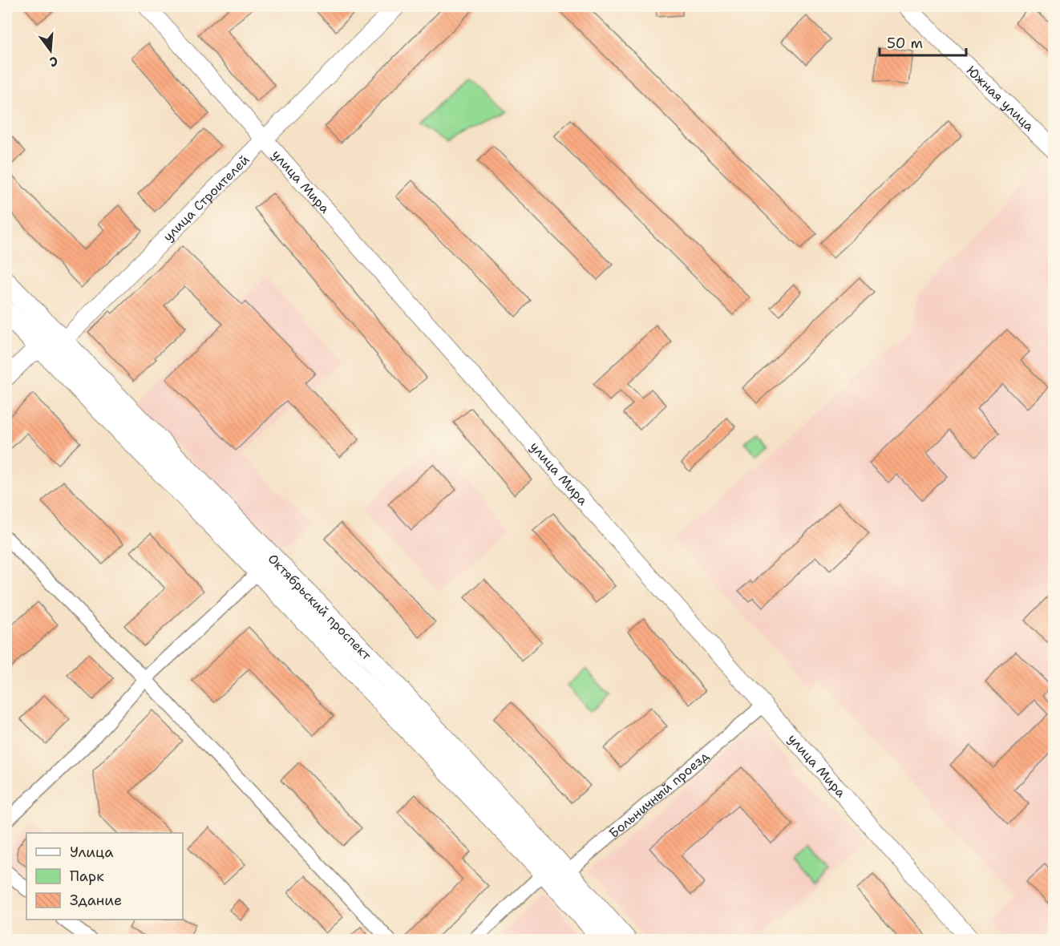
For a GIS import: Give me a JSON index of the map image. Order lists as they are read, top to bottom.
{
  "streets": {
    "main road": ["Октябрьский проспект"],
    "street": [
      "Южная улица",
      "улица Мира",
      "улица Строителей",
      "Больничный проезд"
    ]
  },
  "crossings": [
    ["улица Мира", "улица Строителей"],
    ["улица Мира", "Больничный проезд"],
    ["улица Строителей", "Октябрьский проспект"],
    ["Октябрьский проспект", "Больничный проезд"]
  ],
  "legend": ["Улица", "Парк", "Здание"],
  "scale_bar": "50 m",
  "north": "bottom"
}
